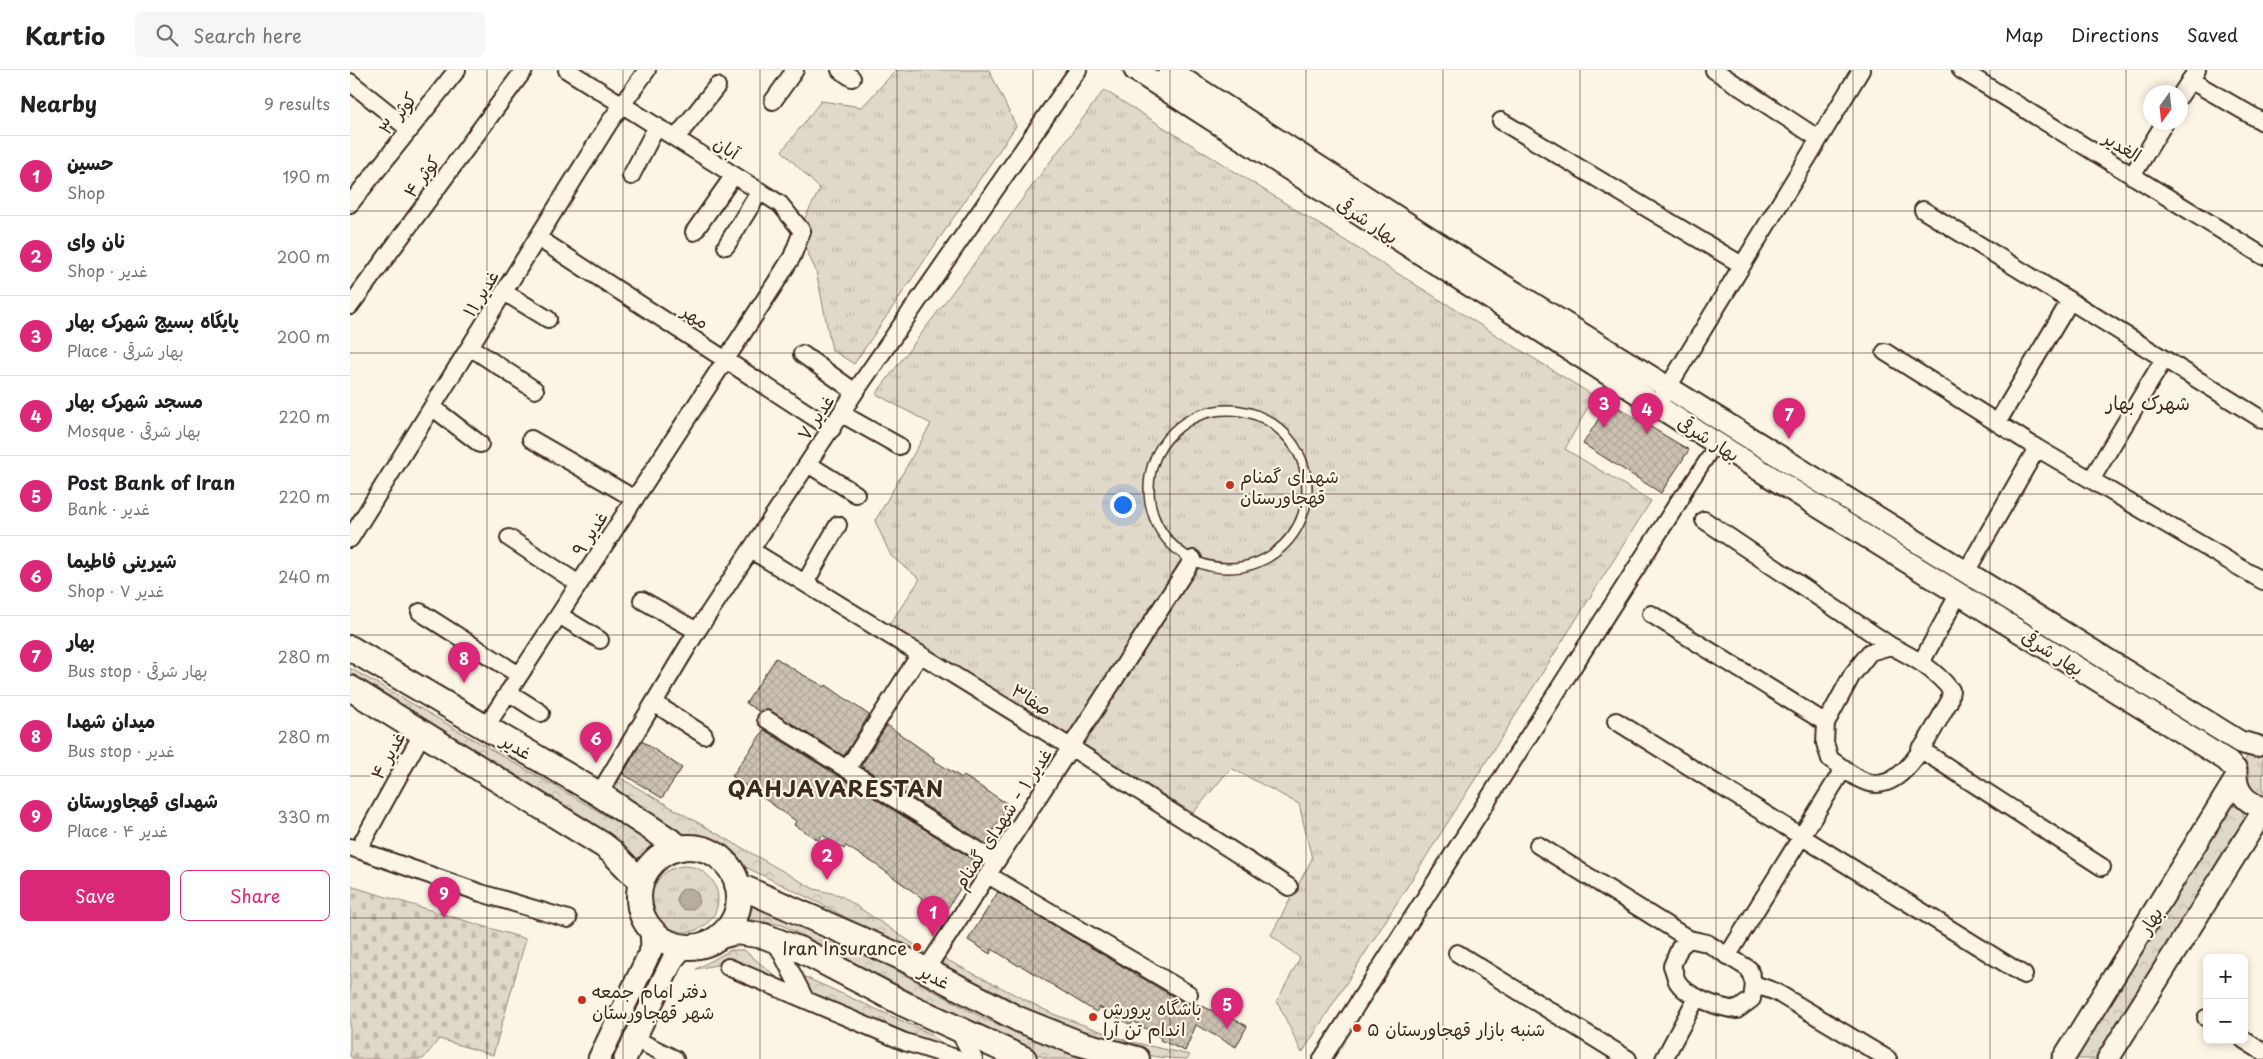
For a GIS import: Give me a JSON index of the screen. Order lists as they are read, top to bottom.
{
  "streets": {
    "main road": ["غدیر"],
    "street": [
      "کوثر ۳",
      "الغدیر",
      "آبان",
      "کوثر ۴",
      "بهار شرقی",
      "غدیر ۱۱",
      "مهر",
      "غدیر ۷",
      "غدیر ۹",
      "صفا۳",
      "غدیر ۴",
      "غدیر ۱ - شهدای گمنام",
      "بهار"
    ]
  },
  "crossings": [
    ["آبان", "غدیر ۱۱"],
    ["آبان", "غدیر ۹"],
    ["بهار شرقی", "بهار"],
    ["غدیر ۱۱", "مهر"],
    ["مهر", "غدیر ۷"],
    ["مهر", "غدیر ۹"],
    ["غدیر ۷", "صفا۳"],
    ["غدیر ۷", "غدیر"],
    ["غدیر ۹", "غدیر"],
    ["صفا۳", "غدیر ۱ - شهدای گمنام"],
    ["غدیر", "غدیر ۱ - شهدای گمنام"]
  ],
  "districts": ["شهرک بهار", "QAHJAVARESTAN"],
  "places": [
    "شهدای گمنام قهجاورستان",
    "Iran Insurance",
    "دفتر امام جمعه شهر قهجاورستان",
    "باشگاه پرورش اندام تن آرا",
    "۵ شنبه بازار قهجاورستان"
  ],
  "north": "bottom",
  "page": {
    "header": "Kartio",
    "search": "Search here",
    "nav": ["Map", "Directions", "Saved"],
    "heading": ["Nearby", "9 results"],
    "list": [
      {
        "mark": "1",
        "name": "حسین",
        "note": "Shop",
        "value": "190 m"
      },
      {
        "mark": "2",
        "name": "نان وای",
        "note": "Shop · غدیر",
        "value": "200 m"
      },
      {
        "mark": "3",
        "name": "پایگاه بسیج شهرک بهار",
        "note": "Place · بهار شرقی",
        "value": "200 m"
      },
      {
        "mark": "4",
        "name": "مسجد شهرک بهار",
        "note": "Mosque · بهار شرقی",
        "value": "220 m"
      },
      {
        "mark": "5",
        "name": "Post Bank of Iran",
        "note": "Bank · غدیر",
        "value": "220 m"
      },
      {
        "mark": "6",
        "name": "شیرینی فاطیما",
        "note": "Shop · غدیر ۷",
        "value": "240 m"
      },
      {
        "mark": "7",
        "name": "بهار",
        "note": "Bus stop · بهار شرقی",
        "value": "280 m"
      },
      {
        "mark": "8",
        "name": "میدان شهدا",
        "note": "Bus stop · غدیر",
        "value": "280 m"
      },
      {
        "mark": "9",
        "name": "شهدای قهجاورستان",
        "note": "Place · غدیر ۴",
        "value": "330 m"
      }
    ],
    "pins": [
      "3",
      "4",
      "7",
      "8",
      "6",
      "2",
      "9",
      "1",
      "5"
    ],
    "buttons": ["Save", "Share"],
    "map_buttons": ["+", "−"]
  }
}
